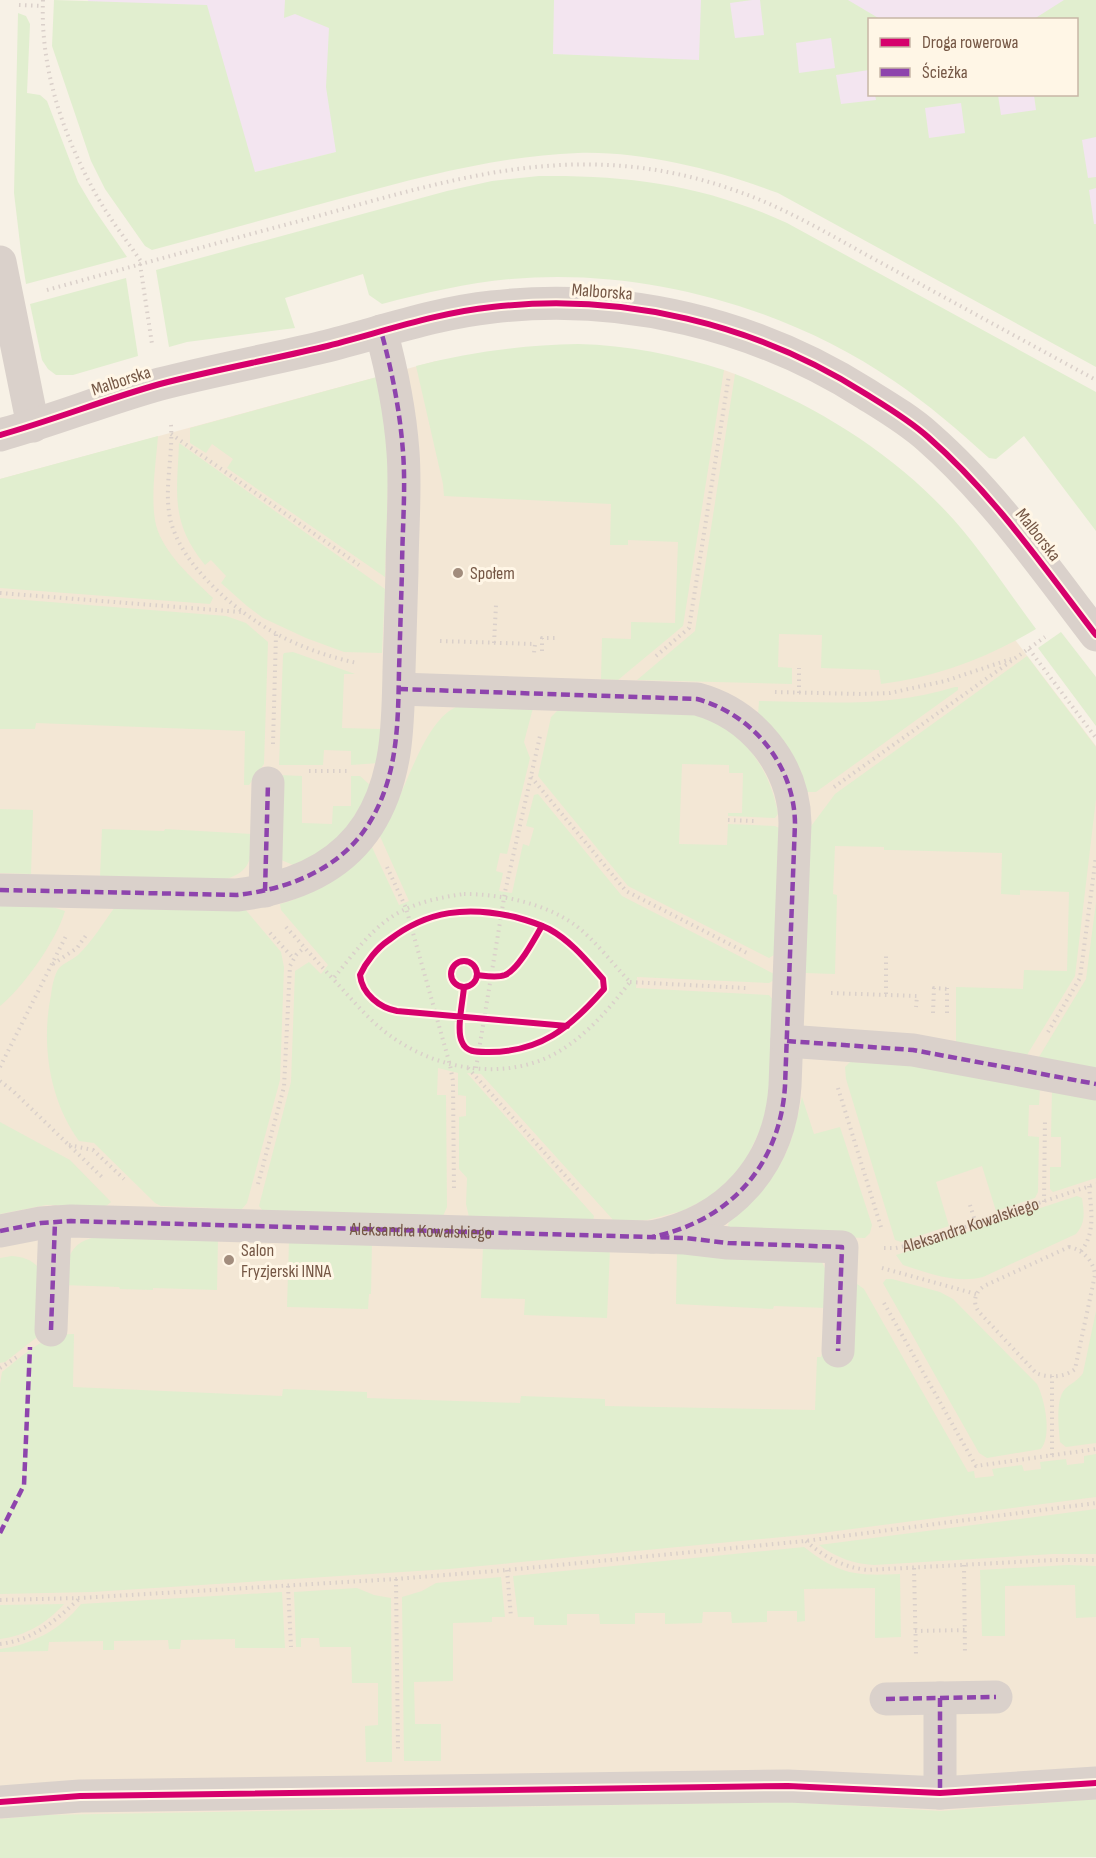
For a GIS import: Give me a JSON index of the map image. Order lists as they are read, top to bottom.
{
  "streets": {
    "street": ["Malborska", "Aleksandra Kowalskiego"]
  },
  "places": ["Społem", "Salon Fryzjerski INNA"],
  "legend": ["Droga rowerowa", "Ścieżka"]
}
